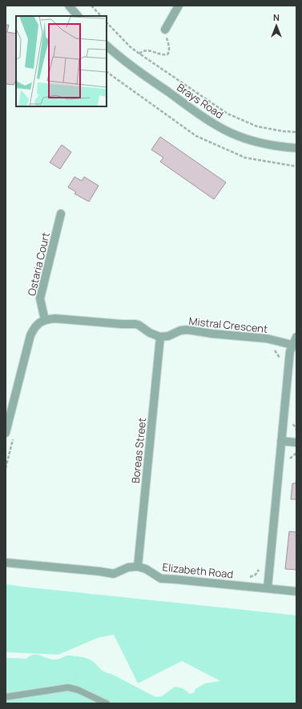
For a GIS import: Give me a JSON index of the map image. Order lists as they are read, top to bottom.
{
  "streets": {
    "street": [
      "Brays Road",
      "Ostaria Court",
      "Mistral Crescent",
      "Boreas Street",
      "Elizabeth Road"
    ]
  },
  "crossings": [
    ["Mistral Crescent", "Boreas Street"],
    ["Boreas Street", "Elizabeth Road"]
  ],
  "north": "top"
}
